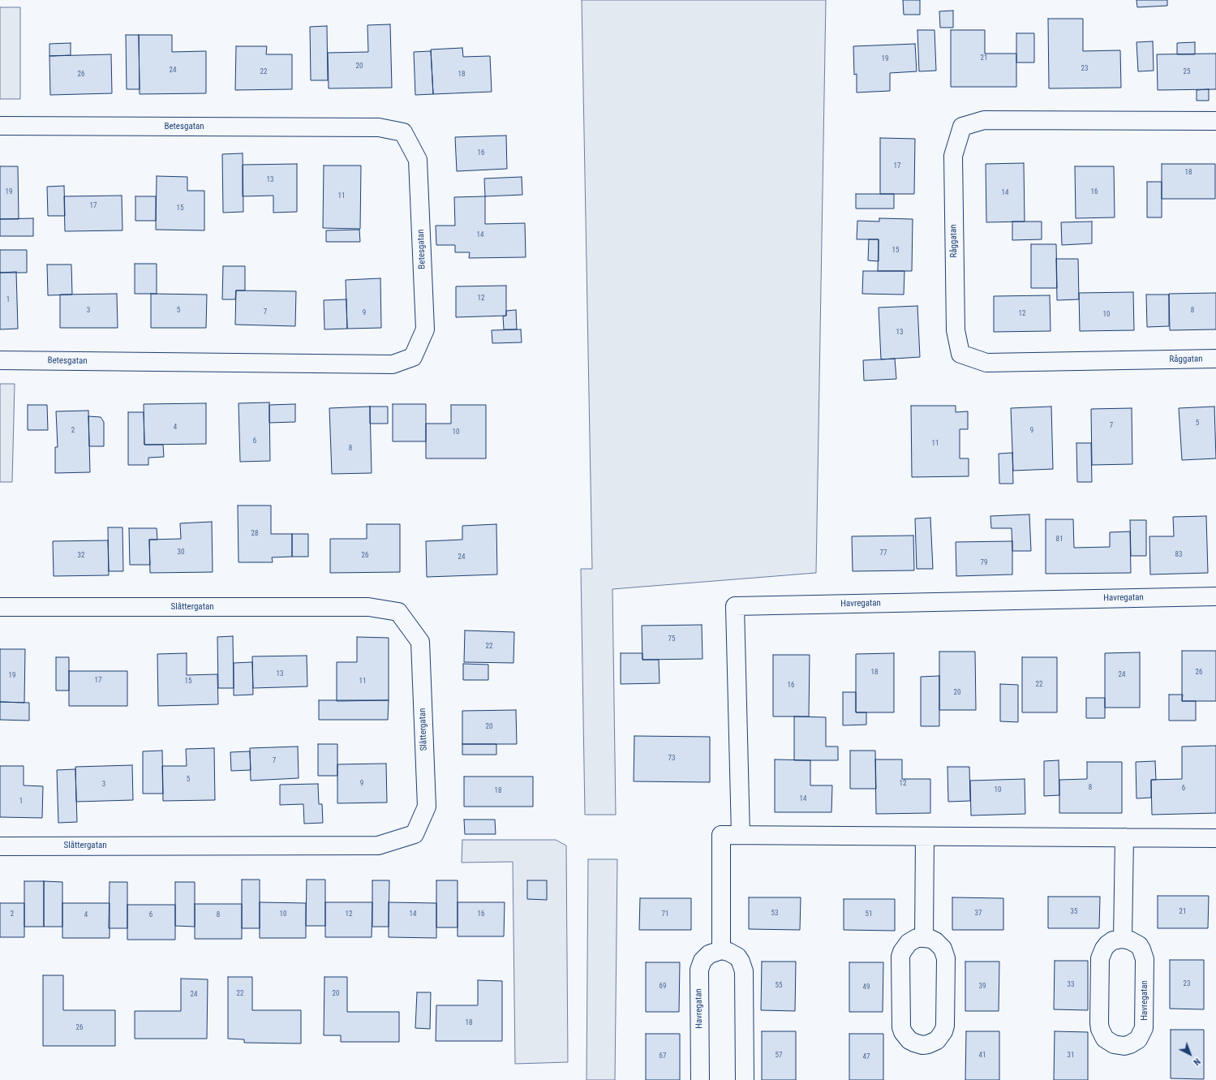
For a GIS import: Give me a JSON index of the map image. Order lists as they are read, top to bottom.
{
  "streets": {
    "street": [
      "Betesgatan",
      "Råggatan",
      "Havregatan",
      "Slåttergatan"
    ]
  },
  "house_numbers": [
    "21",
    "19",
    "20",
    "23",
    "24",
    "22",
    "25",
    "26",
    "18",
    "16",
    "17",
    "18",
    "13",
    "19",
    "16",
    "14",
    "11",
    "17",
    "15",
    "14",
    "15",
    "12",
    "1",
    "3",
    "5",
    "8",
    "7",
    "9",
    "12",
    "10",
    "13",
    "5",
    "7",
    "4",
    "2",
    "9",
    "10",
    "6",
    "11",
    "8",
    "28",
    "81",
    "30",
    "77",
    "83",
    "32",
    "26",
    "24",
    "79",
    "75",
    "22",
    "18",
    "26",
    "13",
    "24",
    "19",
    "17",
    "15",
    "11",
    "22",
    "16",
    "20",
    "20",
    "73",
    "7",
    "5",
    "9",
    "12",
    "3",
    "8",
    "6",
    "10",
    "18",
    "14",
    "1",
    "35",
    "21",
    "53",
    "37",
    "2",
    "10",
    "12",
    "14",
    "16",
    "71",
    "51",
    "4",
    "6",
    "8",
    "23",
    "33",
    "55",
    "69",
    "39",
    "49",
    "22",
    "20",
    "24",
    "18",
    "26",
    "57",
    "41",
    "31",
    "67",
    "47"
  ],
  "north": "bottom right"
}
